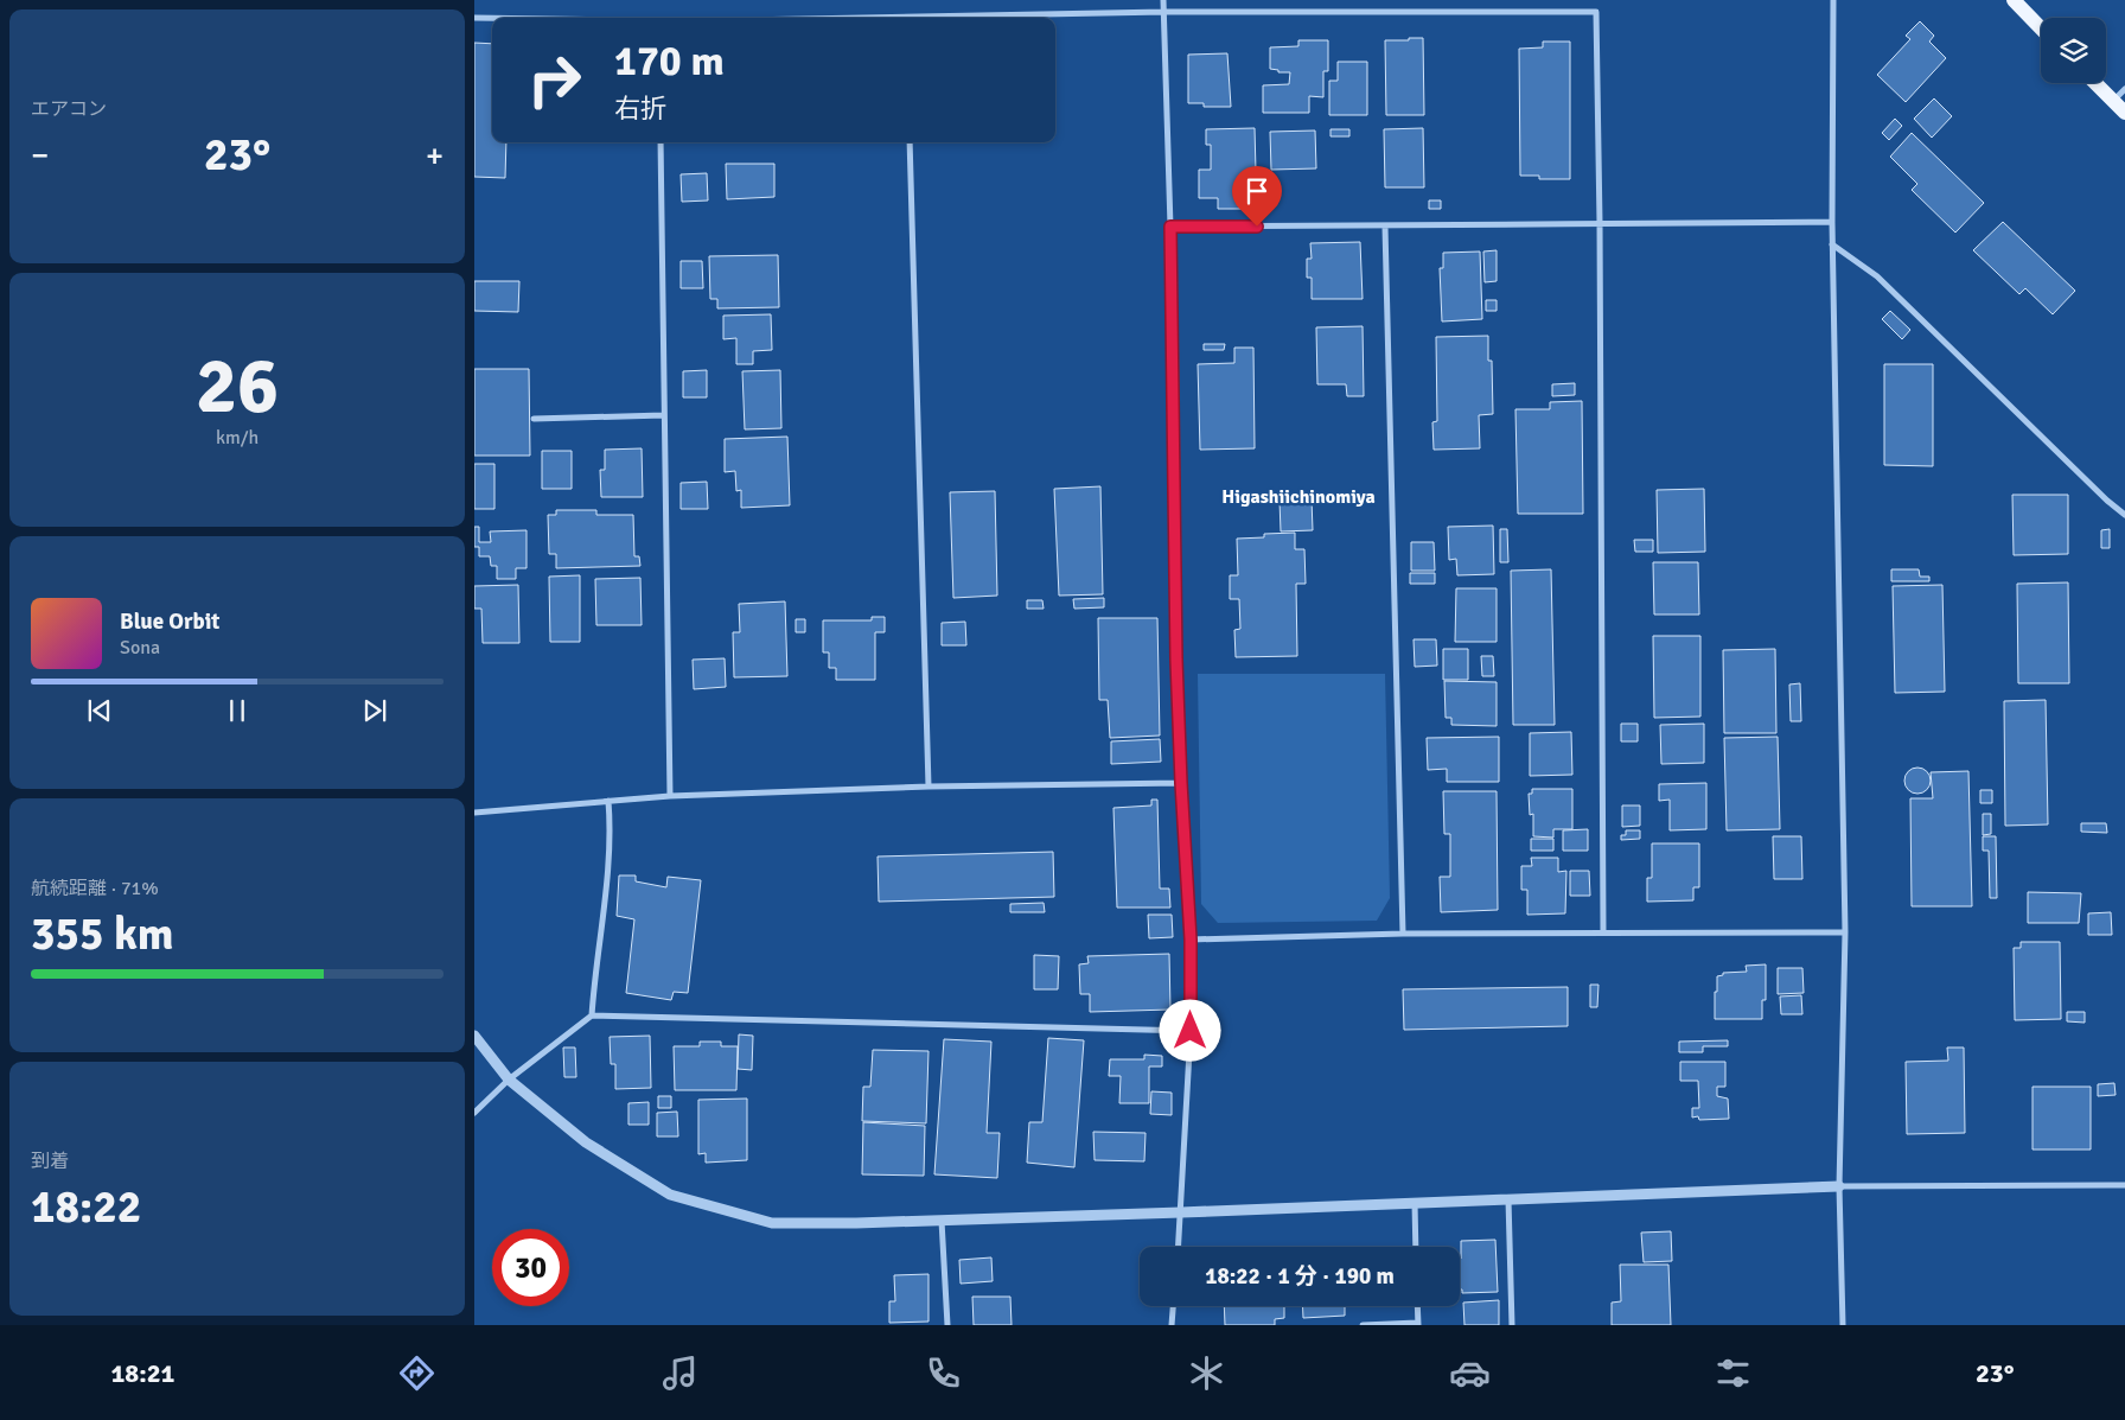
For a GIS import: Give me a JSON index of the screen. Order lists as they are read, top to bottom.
{
  "districts": ["Higashiichinomiya"],
  "page": {
    "tile": [
      "エアコン",
      ["26", "km/h"],
      ["航続距離 · 71%", "355 km"],
      ["到着", "18:22"]
    ],
    "turn": ["170 m", "右折"],
    "heat": ["−", "23°", "+"],
    "song": ["Blue Orbit", "Sona"],
    "limit": "30",
    "trip": "18:22 · 1 分 · 190 m",
    "tabs": ["18:21", "23°"]
  }
}
